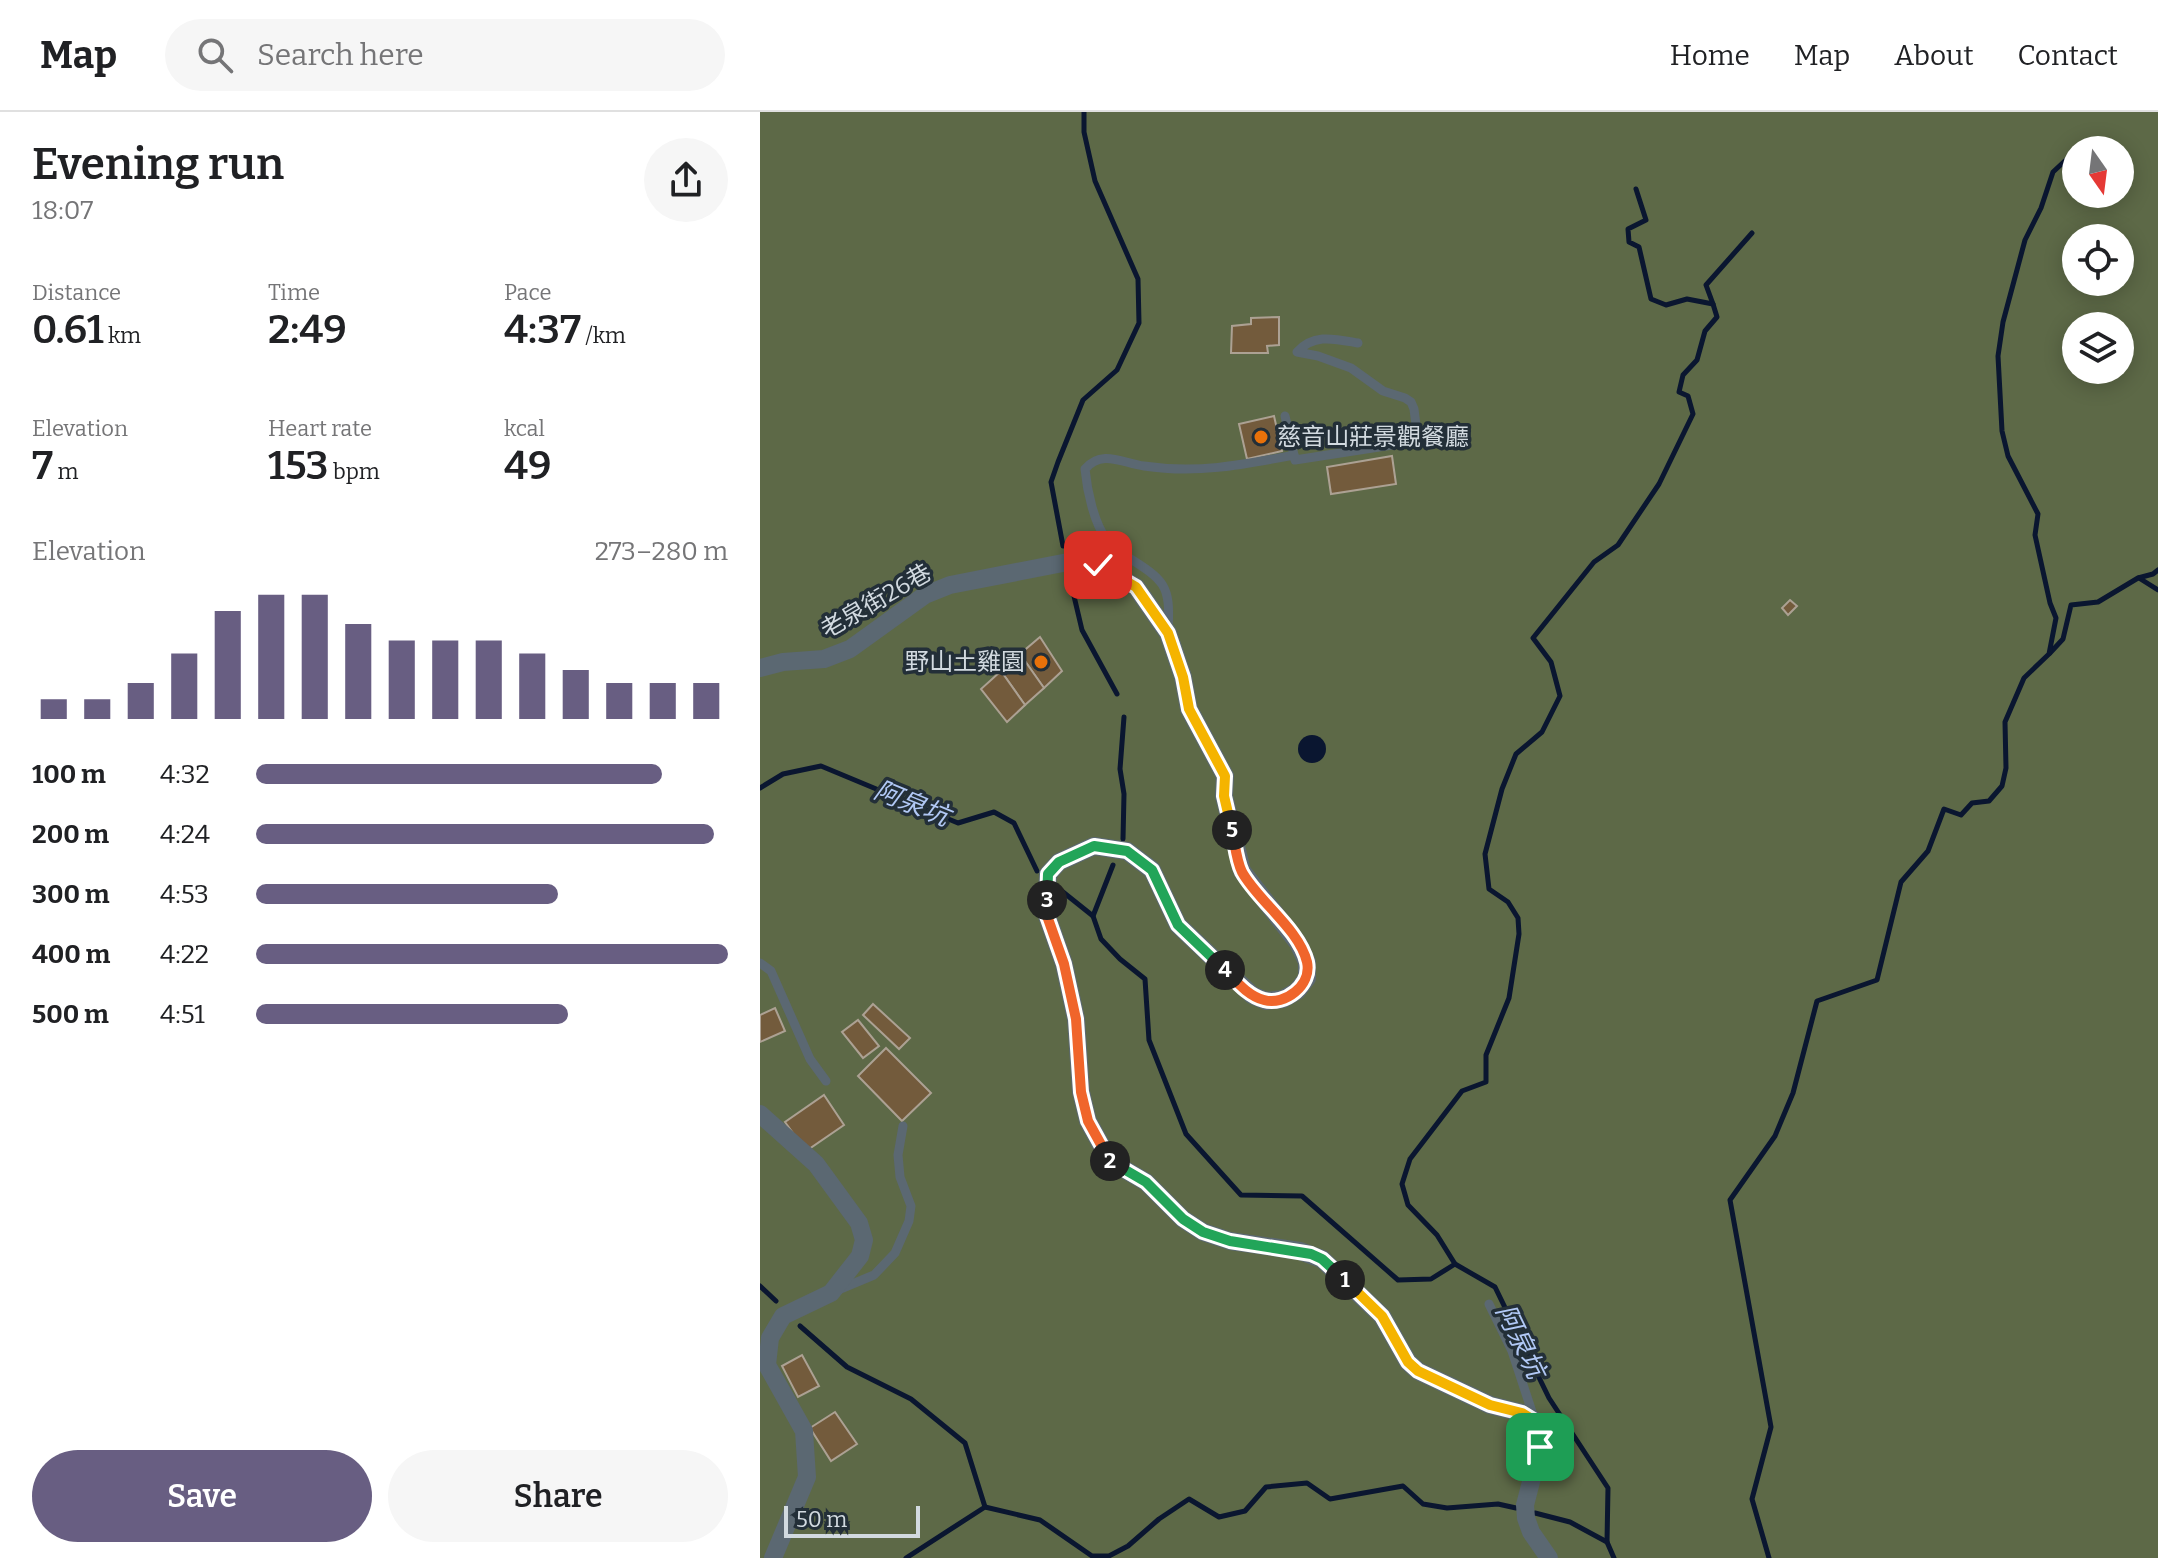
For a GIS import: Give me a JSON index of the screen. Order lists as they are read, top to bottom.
{
  "streets": {
    "street": ["老泉街26巷"]
  },
  "water": ["阿泉坑"],
  "places": ["慈音山莊景觀餐廳", "野山土雞園"],
  "scale_bar": "50 m",
  "north": "bottom",
  "page": {
    "header": "Map",
    "search": "Search here",
    "nav": [
      "Home",
      "Map",
      "About",
      "Contact"
    ],
    "heading": ["Evening run", "18:07"],
    "stats": [
      ["Distance", "0.61 km"],
      ["Time", "2:49"],
      ["Pace", "4:37 /km"],
      ["Elevation", "7 m"],
      ["Heart rate", "153 bpm"],
      ["kcal", "49"]
    ],
    "chart": ["Elevation", "273–280 m"],
    "list": [
      {
        "name": "100 m",
        "note": "4:32"
      },
      {
        "name": "200 m",
        "note": "4:24"
      },
      {
        "name": "300 m",
        "note": "4:53"
      },
      {
        "name": "400 m",
        "note": "4:22"
      },
      {
        "name": "500 m",
        "note": "4:51"
      }
    ],
    "pins": [
      "5",
      "3",
      "4",
      "2",
      "1"
    ],
    "buttons": ["Save", "Share"],
    "scale": "50 m"
  }
}
